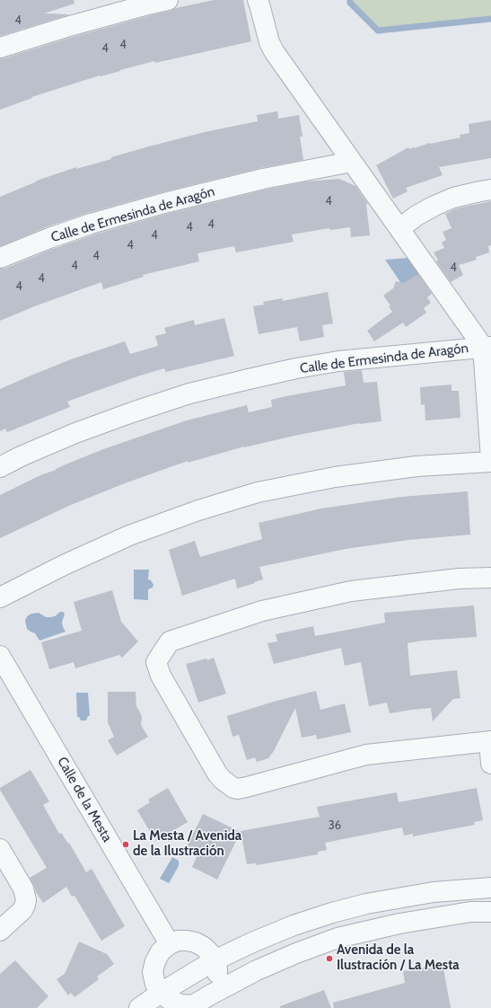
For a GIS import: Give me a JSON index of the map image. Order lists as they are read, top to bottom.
{
  "streets": {
    "street": ["Calle de Ermesinda de Aragón", "Calle de la Mesta"]
  },
  "places": ["La Mesta / Avenida de la Ilustración", "Avenida de la Ilustración / La Mesta"],
  "house_numbers": [
    "4",
    "4",
    "4",
    "4",
    "4",
    "4",
    "4",
    "4",
    "4",
    "4",
    "4",
    "4",
    "4",
    "36"
  ]
}
